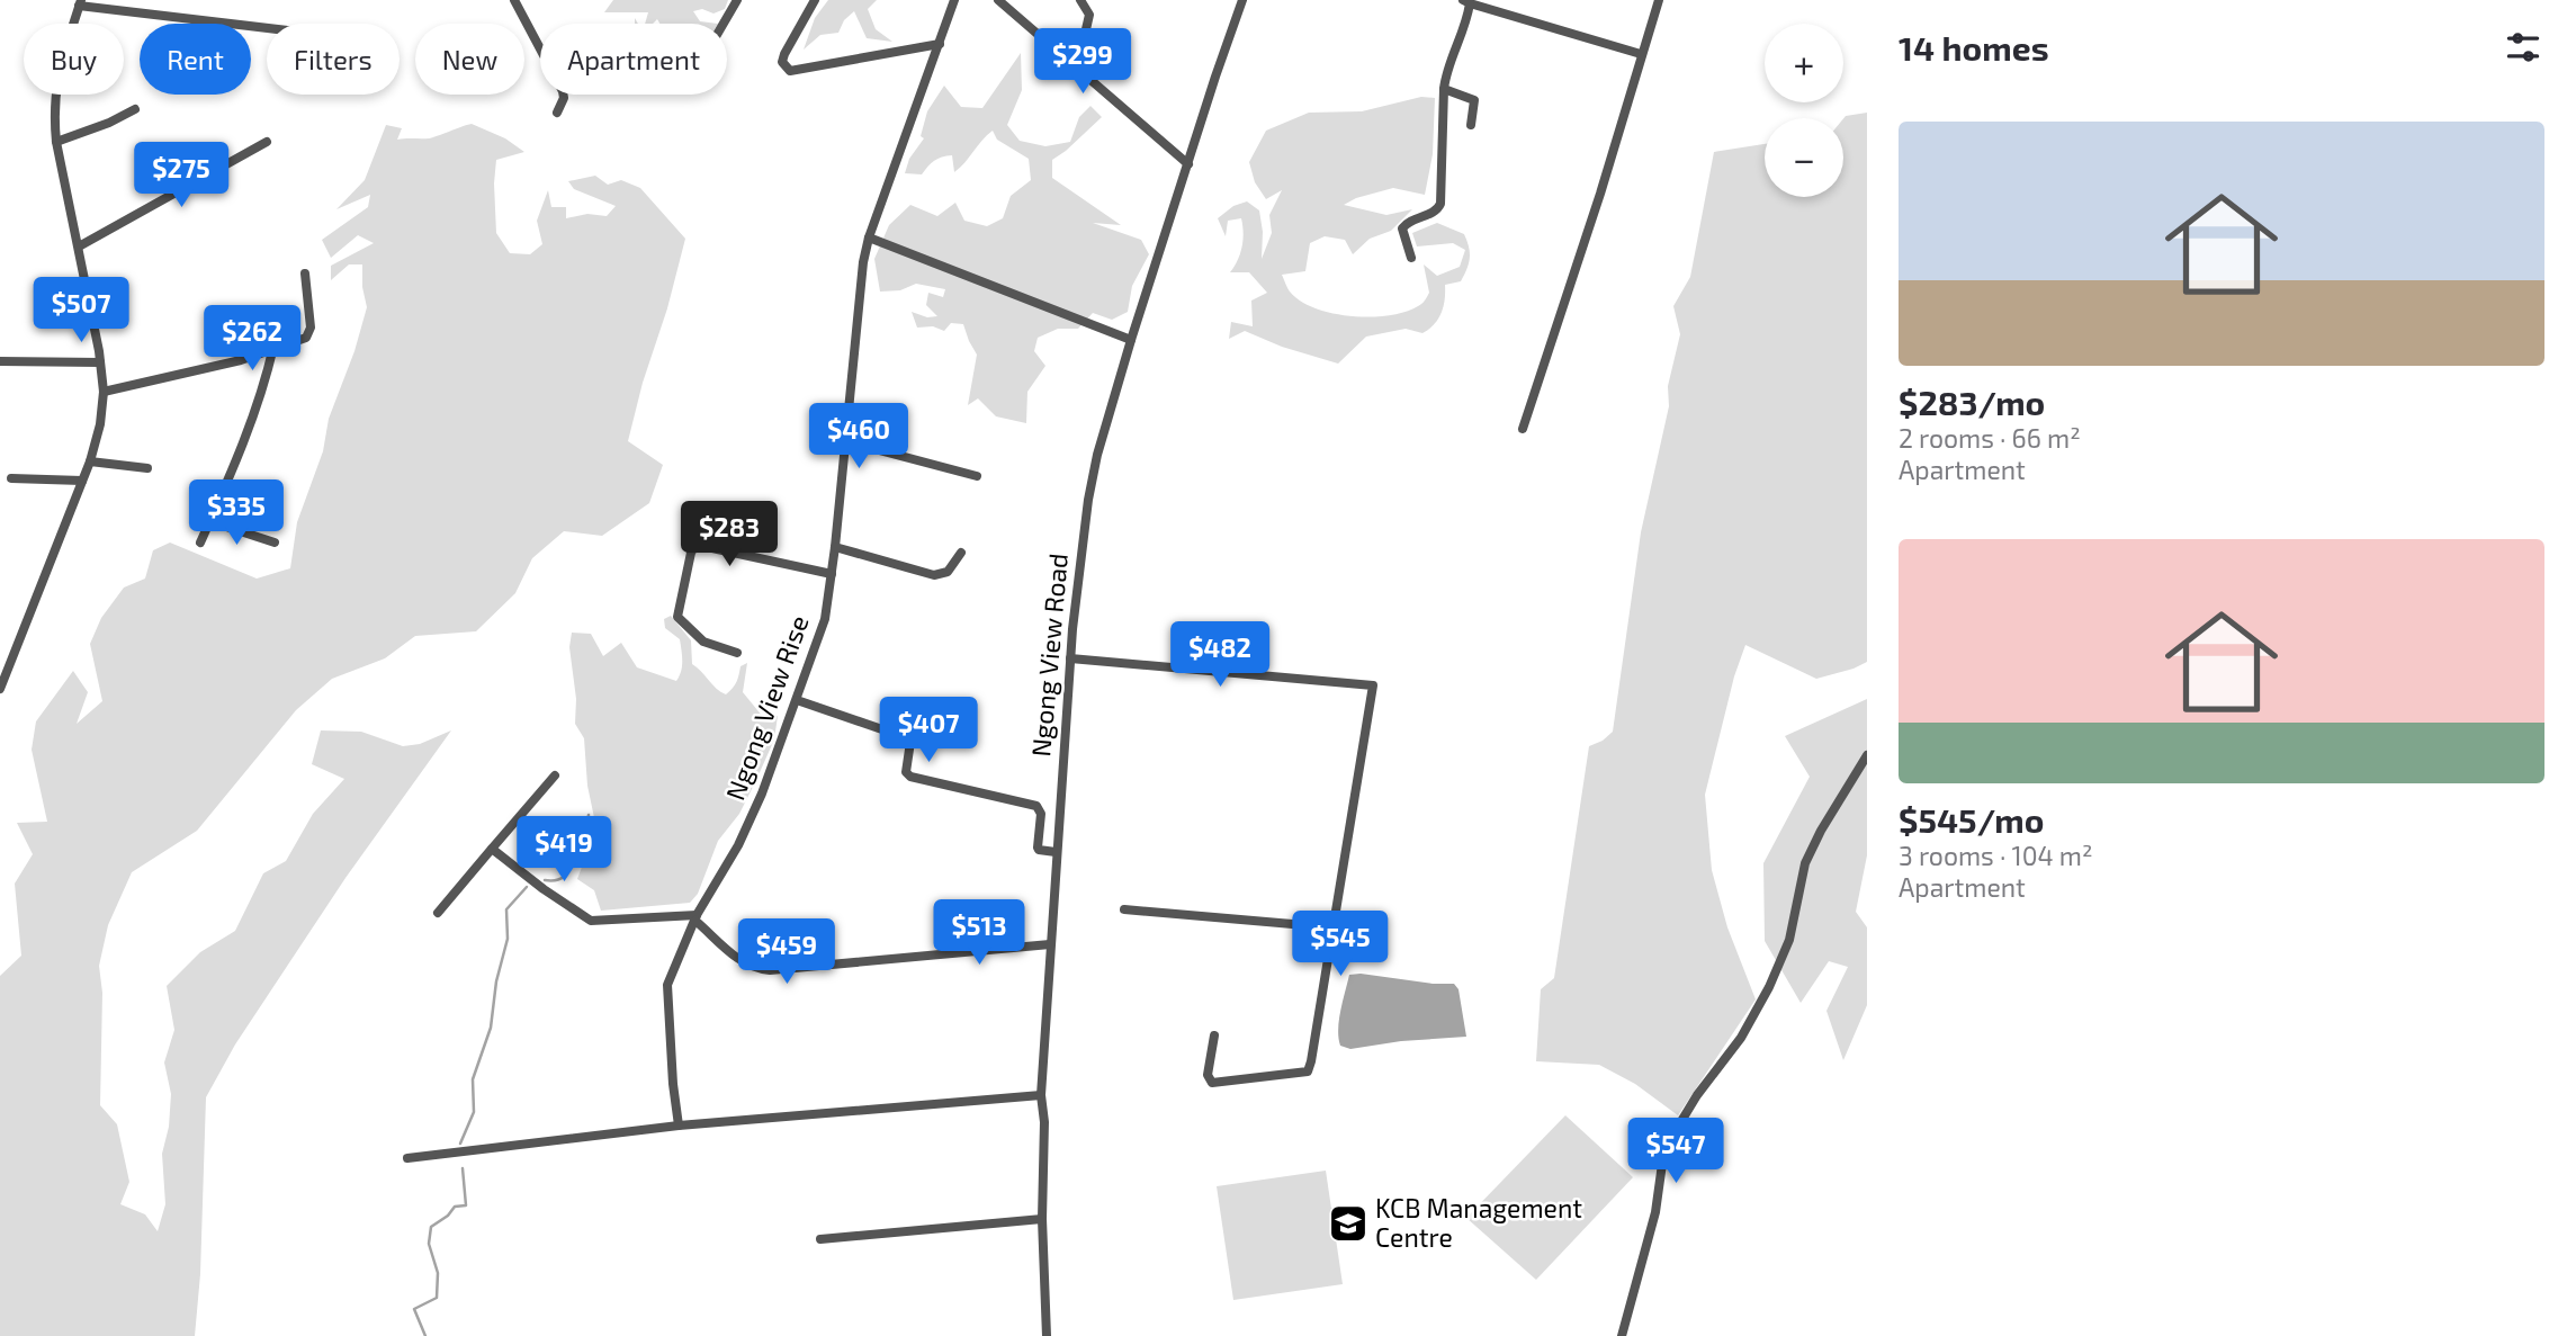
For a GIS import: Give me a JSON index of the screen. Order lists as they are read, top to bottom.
{
  "streets": {
    "street": ["Ngong View Road", "Ngong View Rise"]
  },
  "places": {
    "school or university": ["KCB Management Centre"]
  },
  "page": {
    "heading": "14 homes",
    "map_buttons": ["+", "−"],
    "chip": [
      "Buy",
      "Rent",
      "Filters",
      "New",
      "Apartment"
    ],
    "price": [
      "$299",
      "$275",
      "$507",
      "$262",
      "$460",
      "$335",
      "$283",
      "$482",
      "$407",
      "$419",
      "$513",
      "$545",
      "$459",
      "$547"
    ],
    "list": [
      {
        "name": "$283/mo",
        "note": "2 rooms · 66 m² · Apartment"
      },
      {
        "name": "$545/mo",
        "note": "3 rooms · 104 m² · Apartment"
      }
    ]
  }
}
